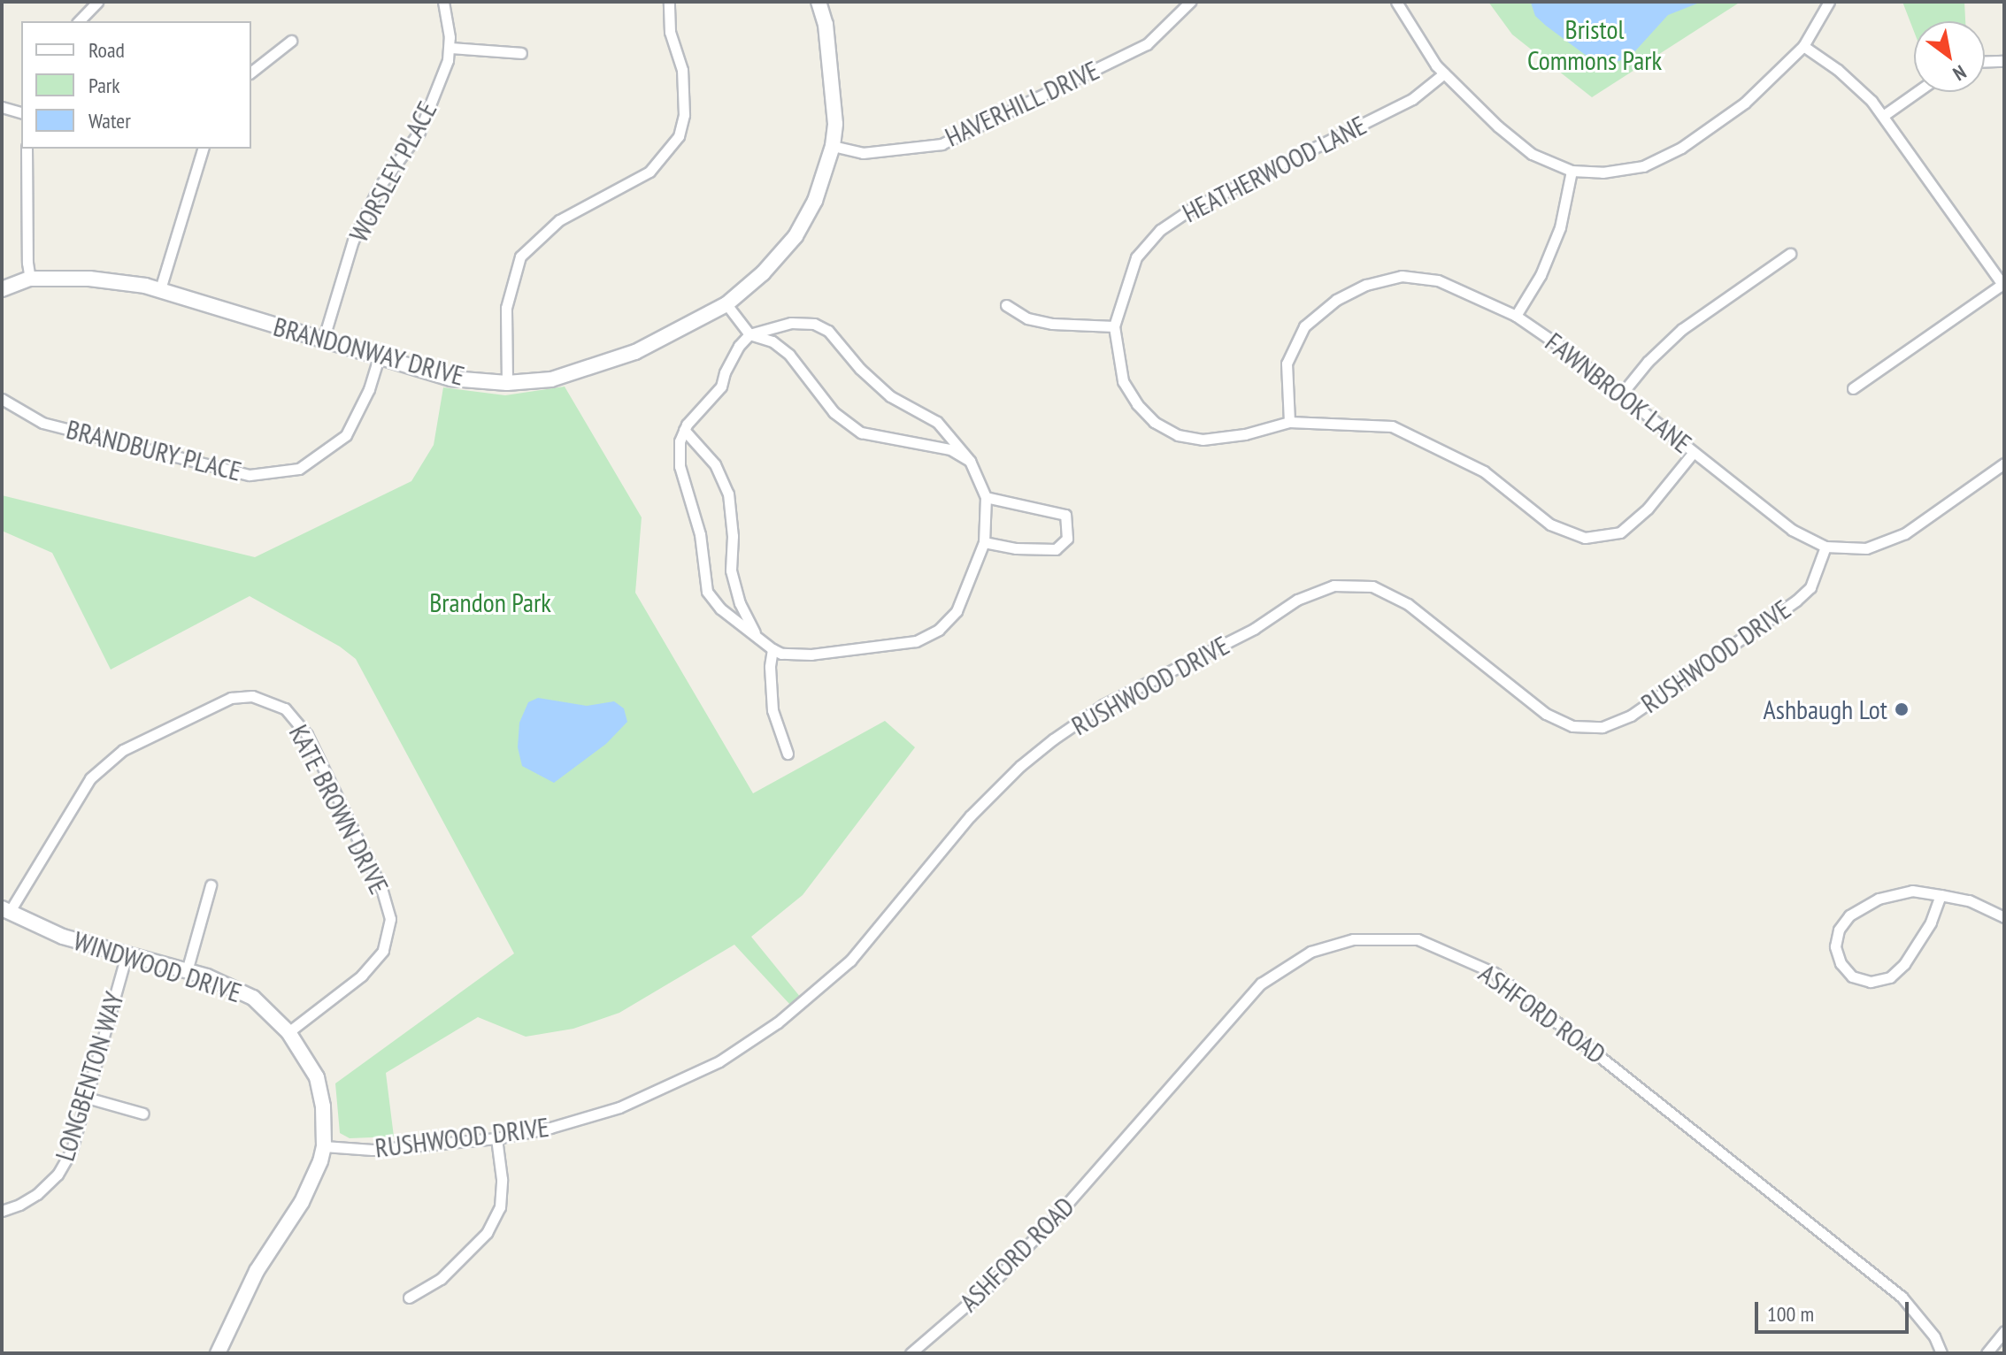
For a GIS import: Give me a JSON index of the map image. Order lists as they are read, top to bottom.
{
  "streets": {
    "street": [
      "HAVERHILL DRIVE",
      "HEATHERWOOD LANE",
      "WORSLEY PLACE",
      "BRANDONWAY DRIVE",
      "FAWNBROOK LANE",
      "BRANDBURY PLACE",
      "RUSHWOOD DRIVE",
      "KATE BROWN DRIVE",
      "WINDWOOD DRIVE",
      "ASHFORD ROAD",
      "LONGBENTON WAY"
    ]
  },
  "crossings": [
    ["HAVERHILL DRIVE", "BRANDONWAY DRIVE"],
    ["HEATHERWOOD LANE", "FAWNBROOK LANE"],
    ["WORSLEY PLACE", "BRANDONWAY DRIVE"],
    ["BRANDONWAY DRIVE", "BRANDBURY PLACE"],
    ["FAWNBROOK LANE", "RUSHWOOD DRIVE"],
    ["RUSHWOOD DRIVE", "WINDWOOD DRIVE"],
    ["KATE BROWN DRIVE", "WINDWOOD DRIVE"],
    ["WINDWOOD DRIVE", "LONGBENTON WAY"]
  ],
  "parks": ["Bristol Commons Park", "Brandon Park"],
  "places": ["Ashbaugh Lot"],
  "legend": ["Road", "Park", "Water"],
  "scale_bar": "100 m",
  "north": "bottom right"
}
